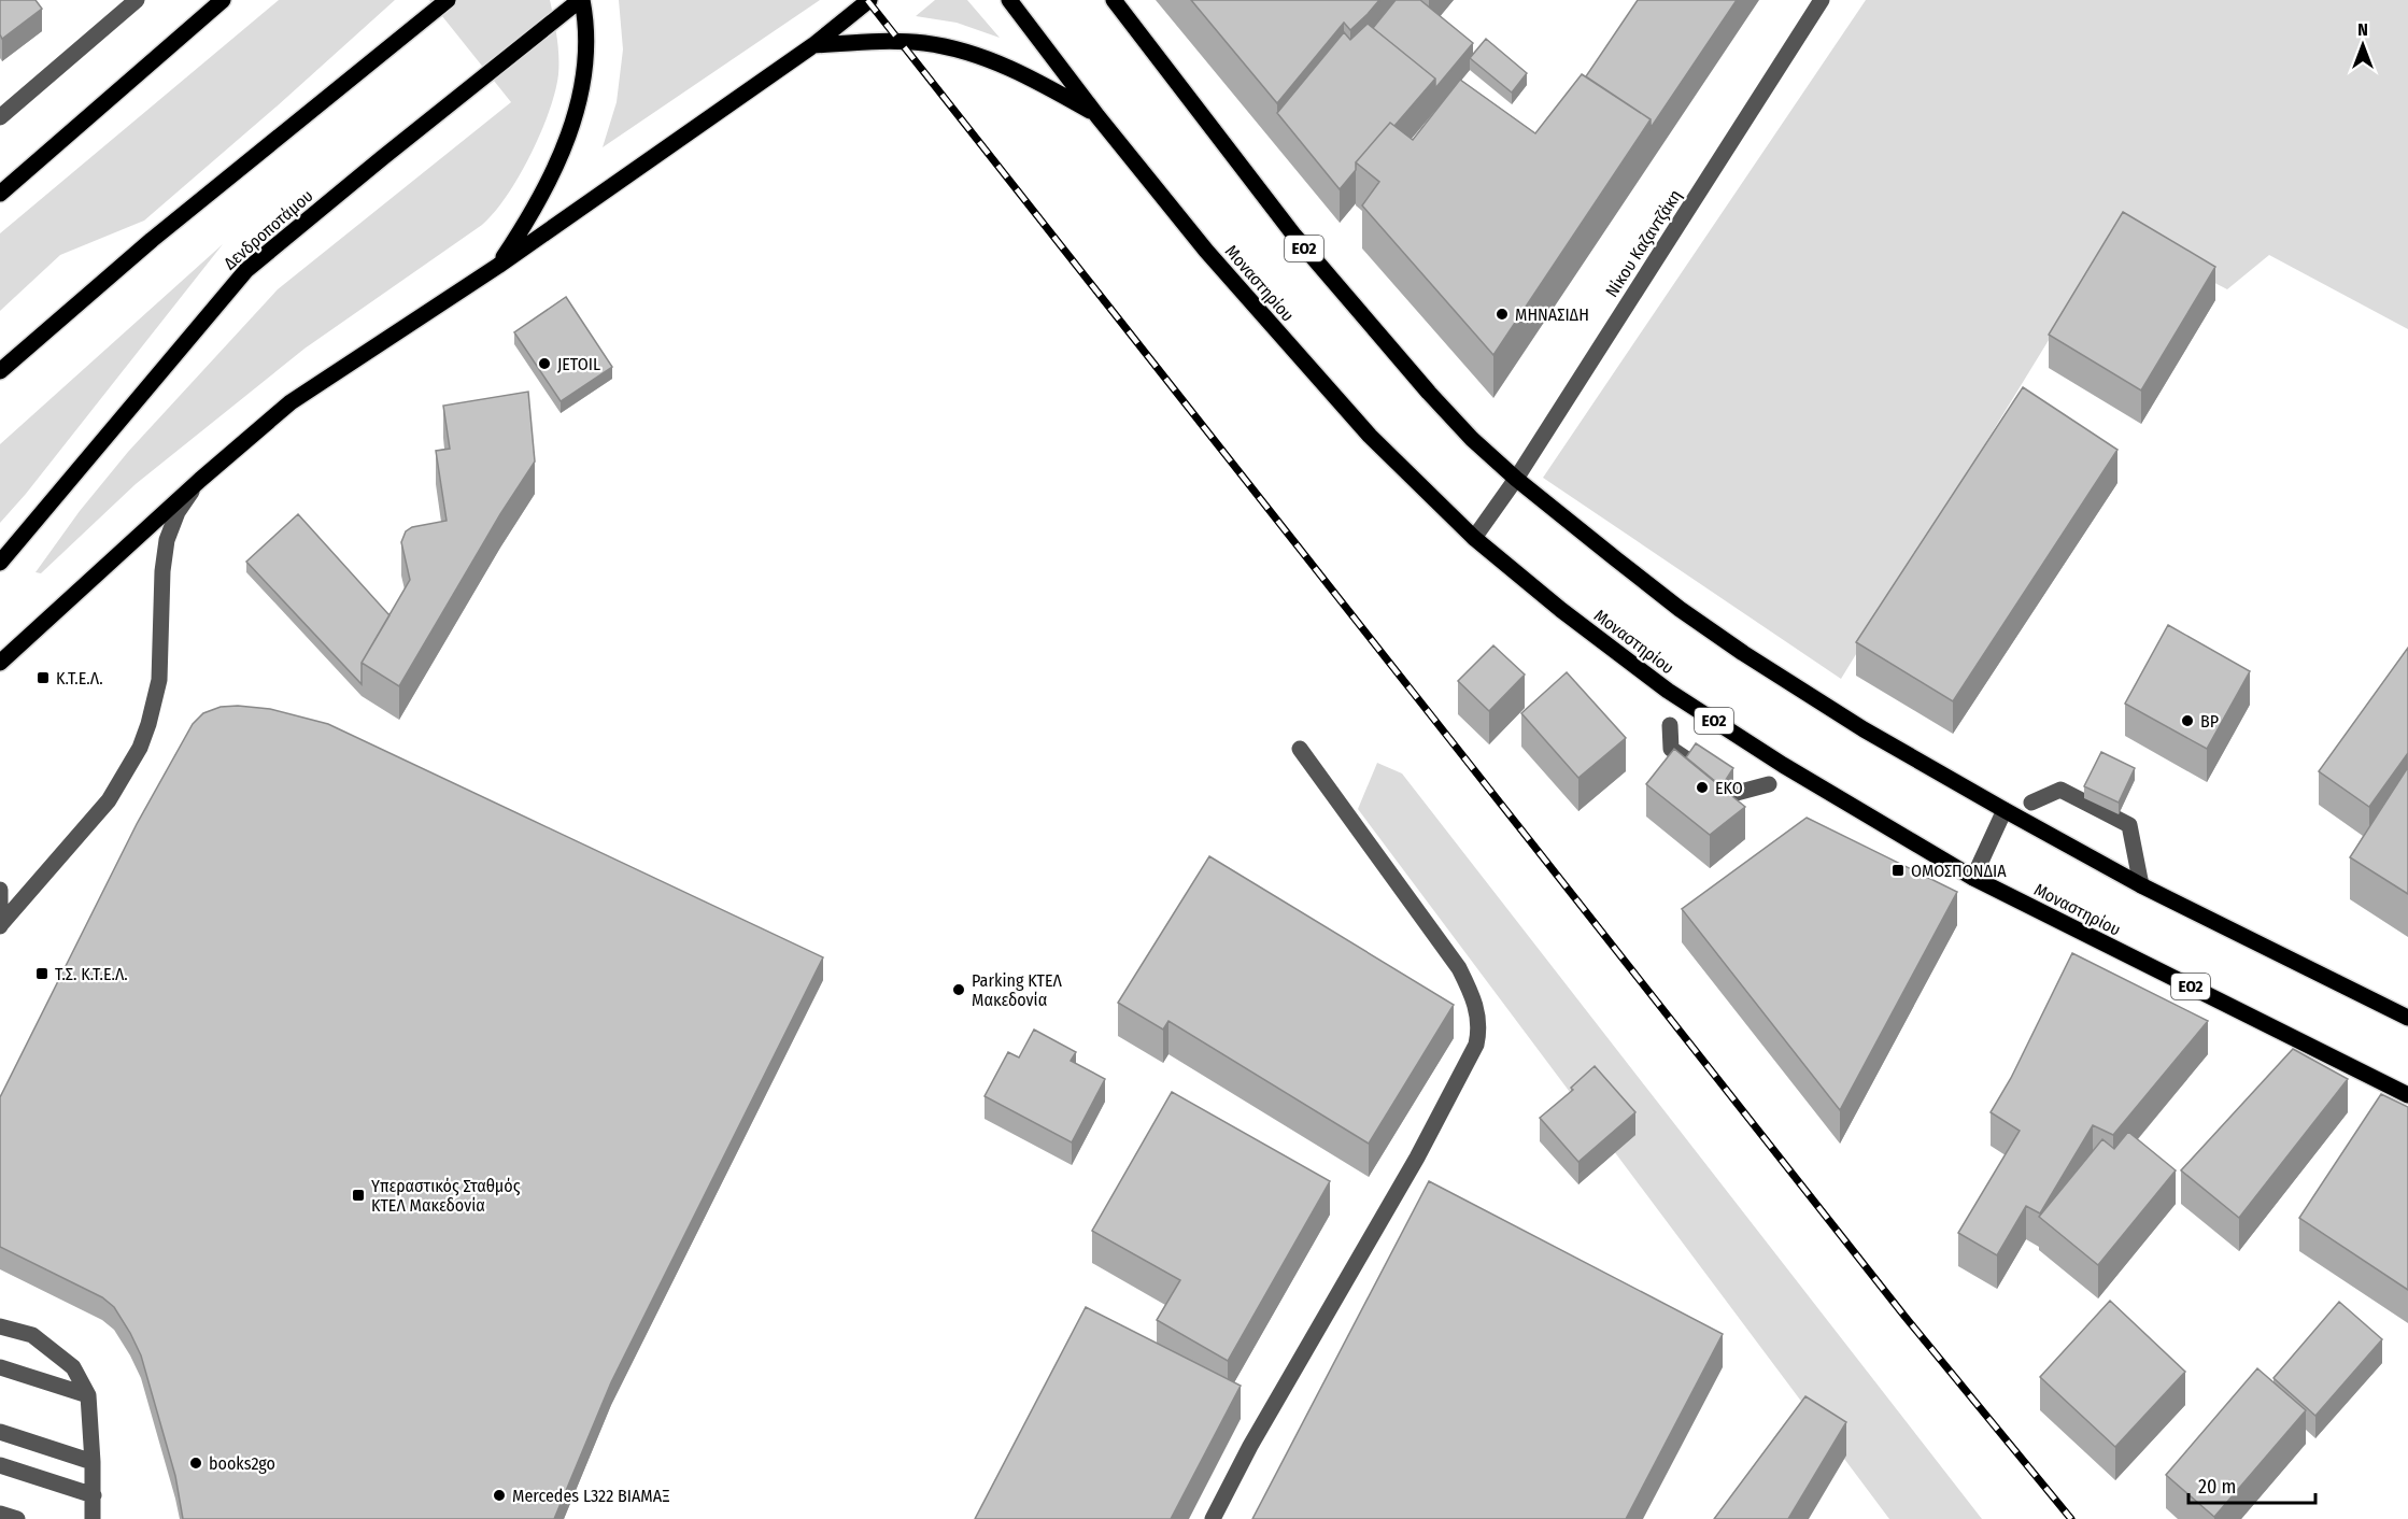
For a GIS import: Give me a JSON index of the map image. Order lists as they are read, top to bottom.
{
  "streets": {
    "main road": ["Δενδροποτάμου", "ΕΟ2", "Μοναστηρίου"],
    "street": ["Νίκου Καζαντζάκη"]
  },
  "crossings": [
    ["Νίκου Καζαντζάκη", "ΕΟ2"],
    ["Νίκου Καζαντζάκη", "Μοναστηρίου"]
  ],
  "places": {
    "other": [
      "ΜΗΝΑΣΙΔΗ",
      "JETOIL",
      "BP",
      "EKO",
      "Parking ΚΤΕΛ Μακεδονία",
      "books2go",
      "Mercedes L322 ΒΙΑΜΑΞ"
    ],
    "transit": [
      "Κ.Τ.Ε.Λ.",
      "ΟΜΟΣΠΟΝΔΙΑ",
      "Τ.Σ. Κ.Τ.Ε.Λ.",
      "Υπεραστικός Σταθμός ΚΤΕΛ Μακεδονία"
    ]
  },
  "scale_bar": "20 m",
  "north": "top"
}
